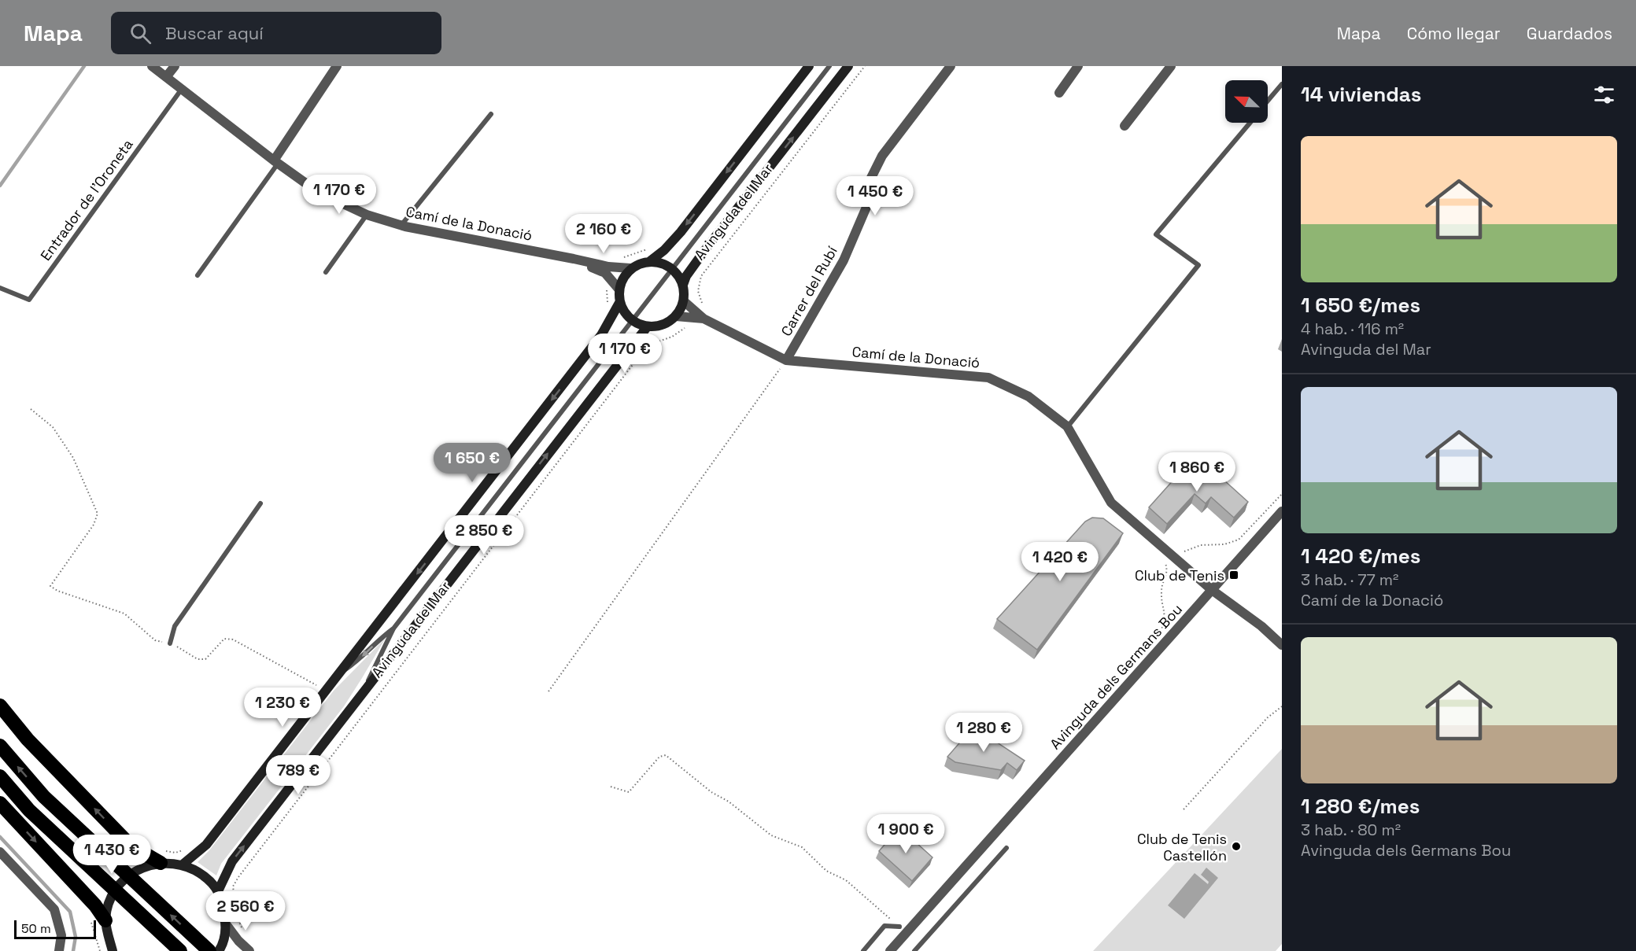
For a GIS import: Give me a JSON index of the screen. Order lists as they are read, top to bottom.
{
  "streets": {
    "main road": ["Avinguda del Mar"],
    "street": ["Camí de la Donació", "Carrer del Rubí", "Avinguda dels Germans Bou"],
    "lane": ["Entrador de l'Oroneta"]
  },
  "crossings": [
    ["Entrador de l'Oroneta", "Camí de la Donació"],
    ["Avinguda del Mar", "Camí de la Donació"],
    ["Camí de la Donació", "Carrer del Rubí"],
    ["Camí de la Donació", "Avinguda dels Germans Bou"]
  ],
  "places": {
    "transit": ["Club de Tenis"],
    "other": ["Club de Tenis Castellón"]
  },
  "scale_bar": "50 m",
  "north": "top left",
  "page": {
    "header": "Mapa",
    "search": "Buscar aquí",
    "nav": ["Mapa", "Cómo llegar", "Guardados"],
    "heading": "14 viviendas",
    "list": [
      {
        "name": "1 650 €/mes",
        "note": "4 hab. · 116 m² · Avinguda del Mar"
      },
      {
        "name": "1 420 €/mes",
        "note": "3 hab. · 77 m² · Camí de la Donació"
      },
      {
        "name": "1 280 €/mes",
        "note": "3 hab. · 80 m² · Avinguda dels Germans Bou"
      }
    ],
    "price": [
      "1 170 €",
      "1 450 €",
      "2 160 €",
      "1 170 €",
      "1 650 €",
      "1 860 €",
      "2 850 €",
      "1 420 €",
      "1 230 €",
      "1 280 €",
      "789 €",
      "1 900 €",
      "1 430 €",
      "2 560 €"
    ],
    "scale": "50 m"
  }
}
